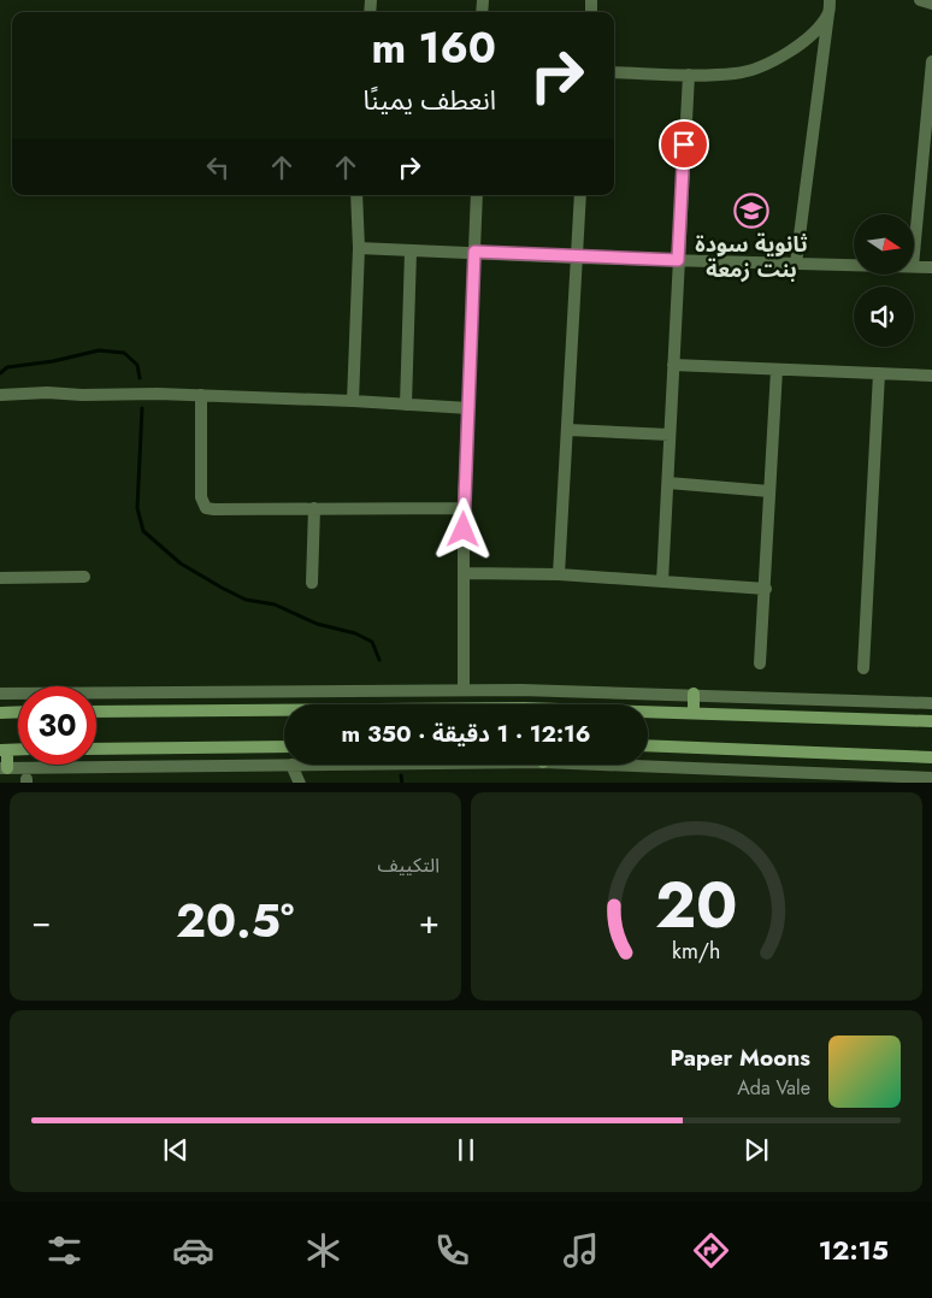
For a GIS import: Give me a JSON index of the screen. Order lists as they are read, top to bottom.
{
  "places": {
    "school or university": ["ثانوية سودة بنت زمعة"]
  },
  "north": "right",
  "page": {
    "turn": ["160 m", "انعطف يمينًا"],
    "limit": "30",
    "trip": "12:16 · 1 دقيقة · 350 m",
    "tile": "التكييف",
    "heat": ["−", "20.5°", "+"],
    "song": ["Paper Moons", "Ada Vale"],
    "tabs": "12:15",
    "gauge": ["20", "km/h"]
  }
}
